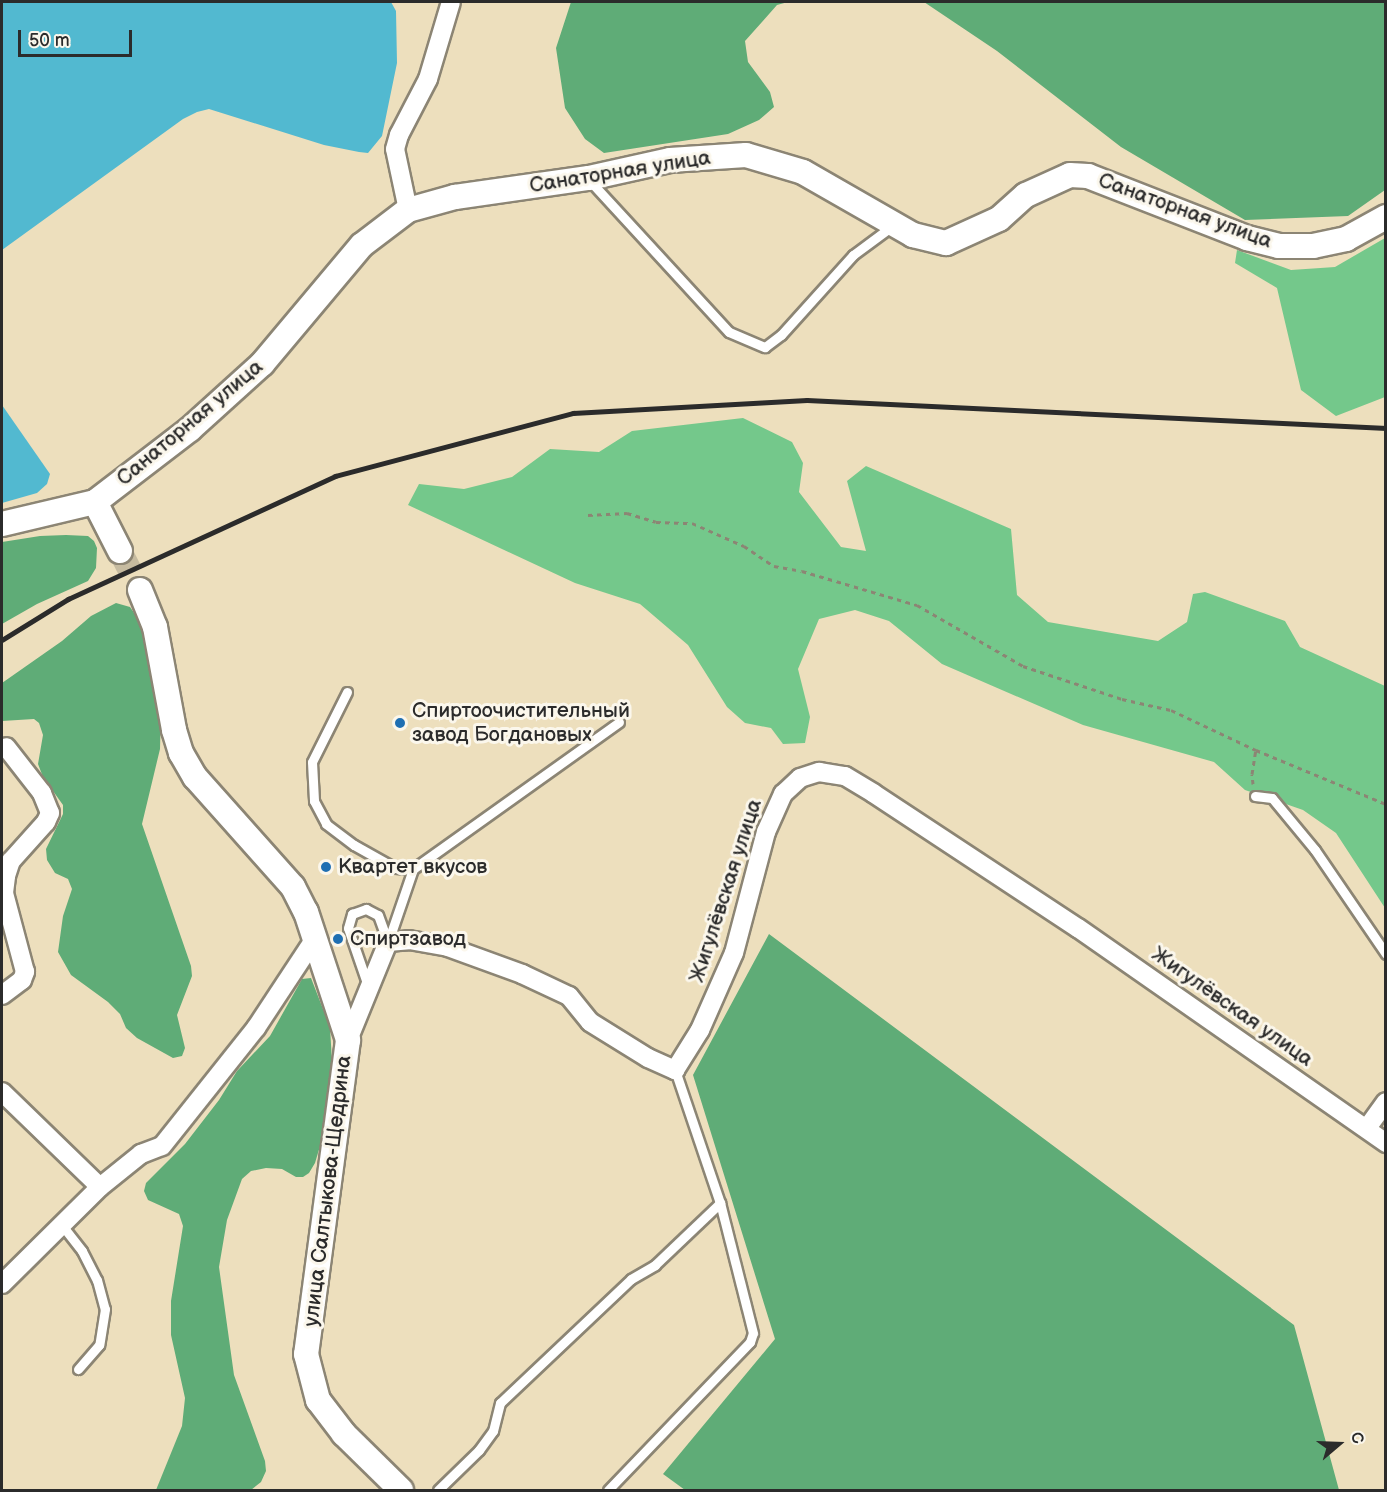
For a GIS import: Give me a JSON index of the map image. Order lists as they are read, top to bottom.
{
  "streets": {
    "main road": ["Санаторная улица", "улица Салтыкова-Щедрина"],
    "street": ["Жигулёвская улица"]
  },
  "places": ["Спиртоочистительный завод Богдановых", "Квартет вкусов", "Спиртзавод"],
  "scale_bar": "50 m",
  "north": "right"
}
